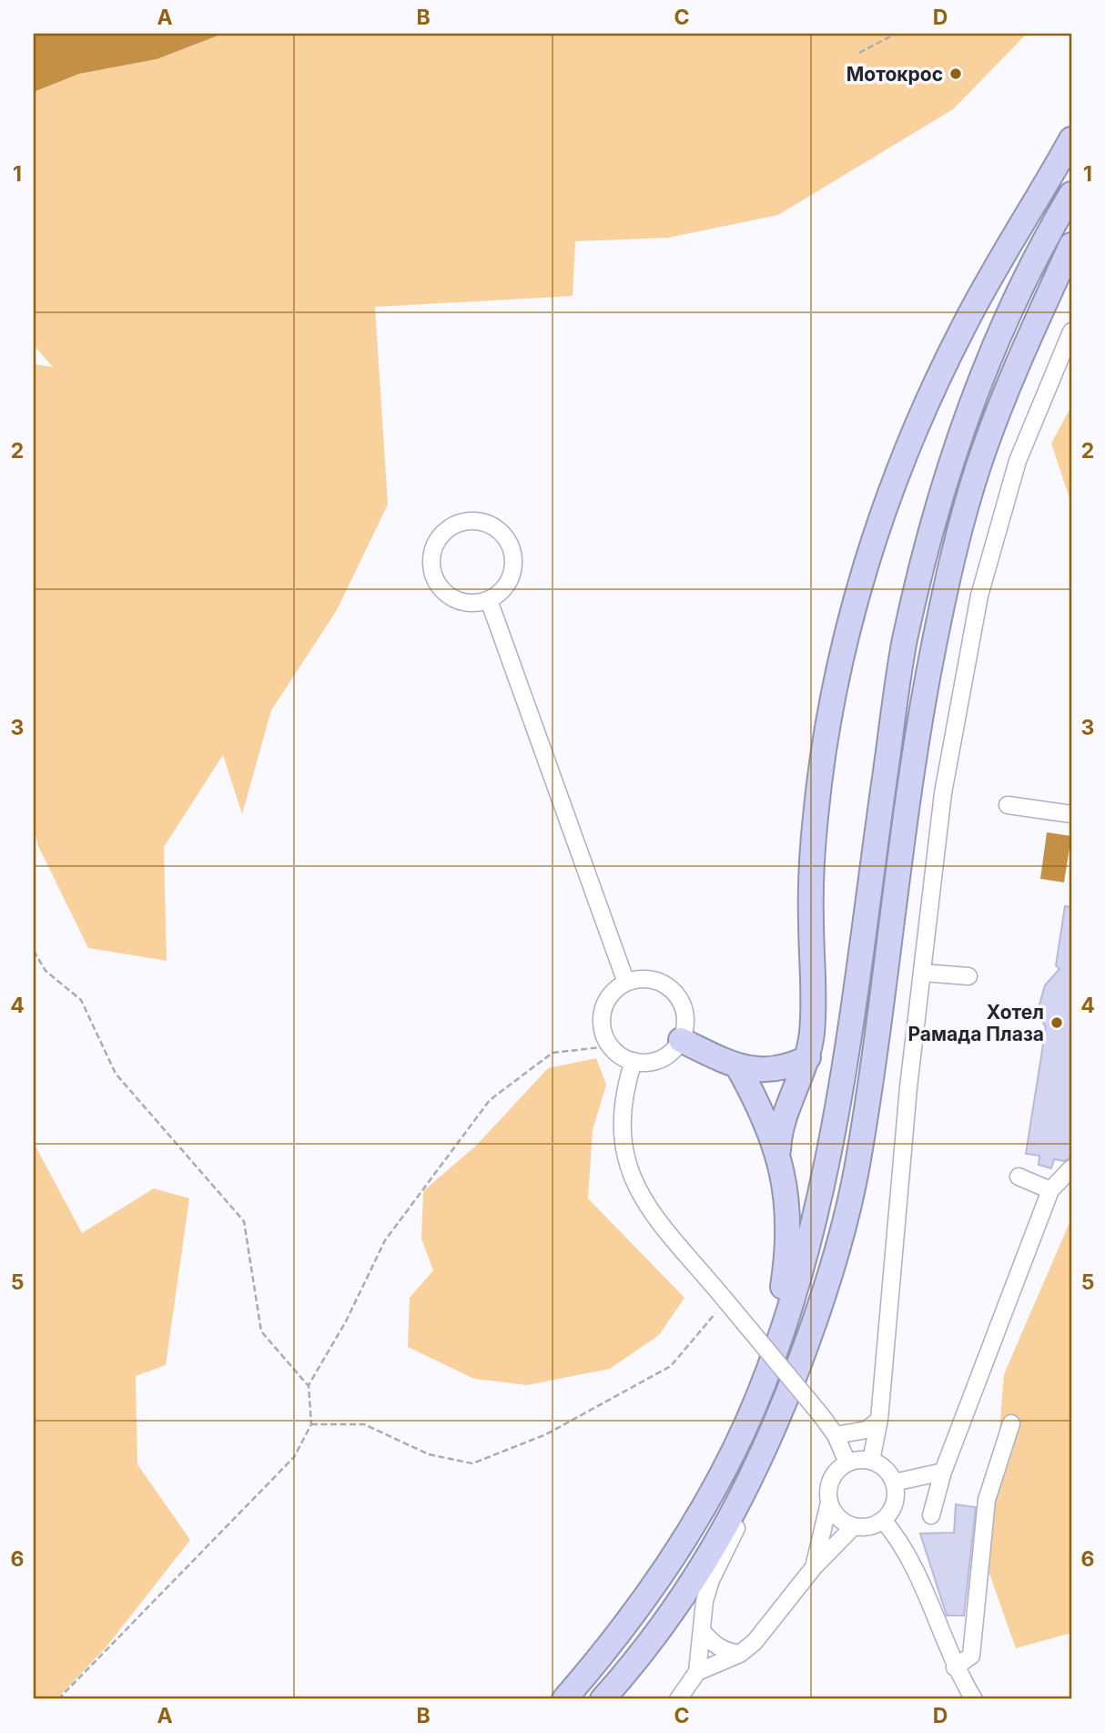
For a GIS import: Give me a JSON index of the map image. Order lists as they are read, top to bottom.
{
  "places": ["Мотокрос", "Хотел Рамада Плаза"],
  "grid": {
    "columns": [
      "A",
      "B",
      "C",
      "D"
    ],
    "rows": [
      "1",
      "2",
      "3",
      "4",
      "5",
      "6"
    ]
  }
}
